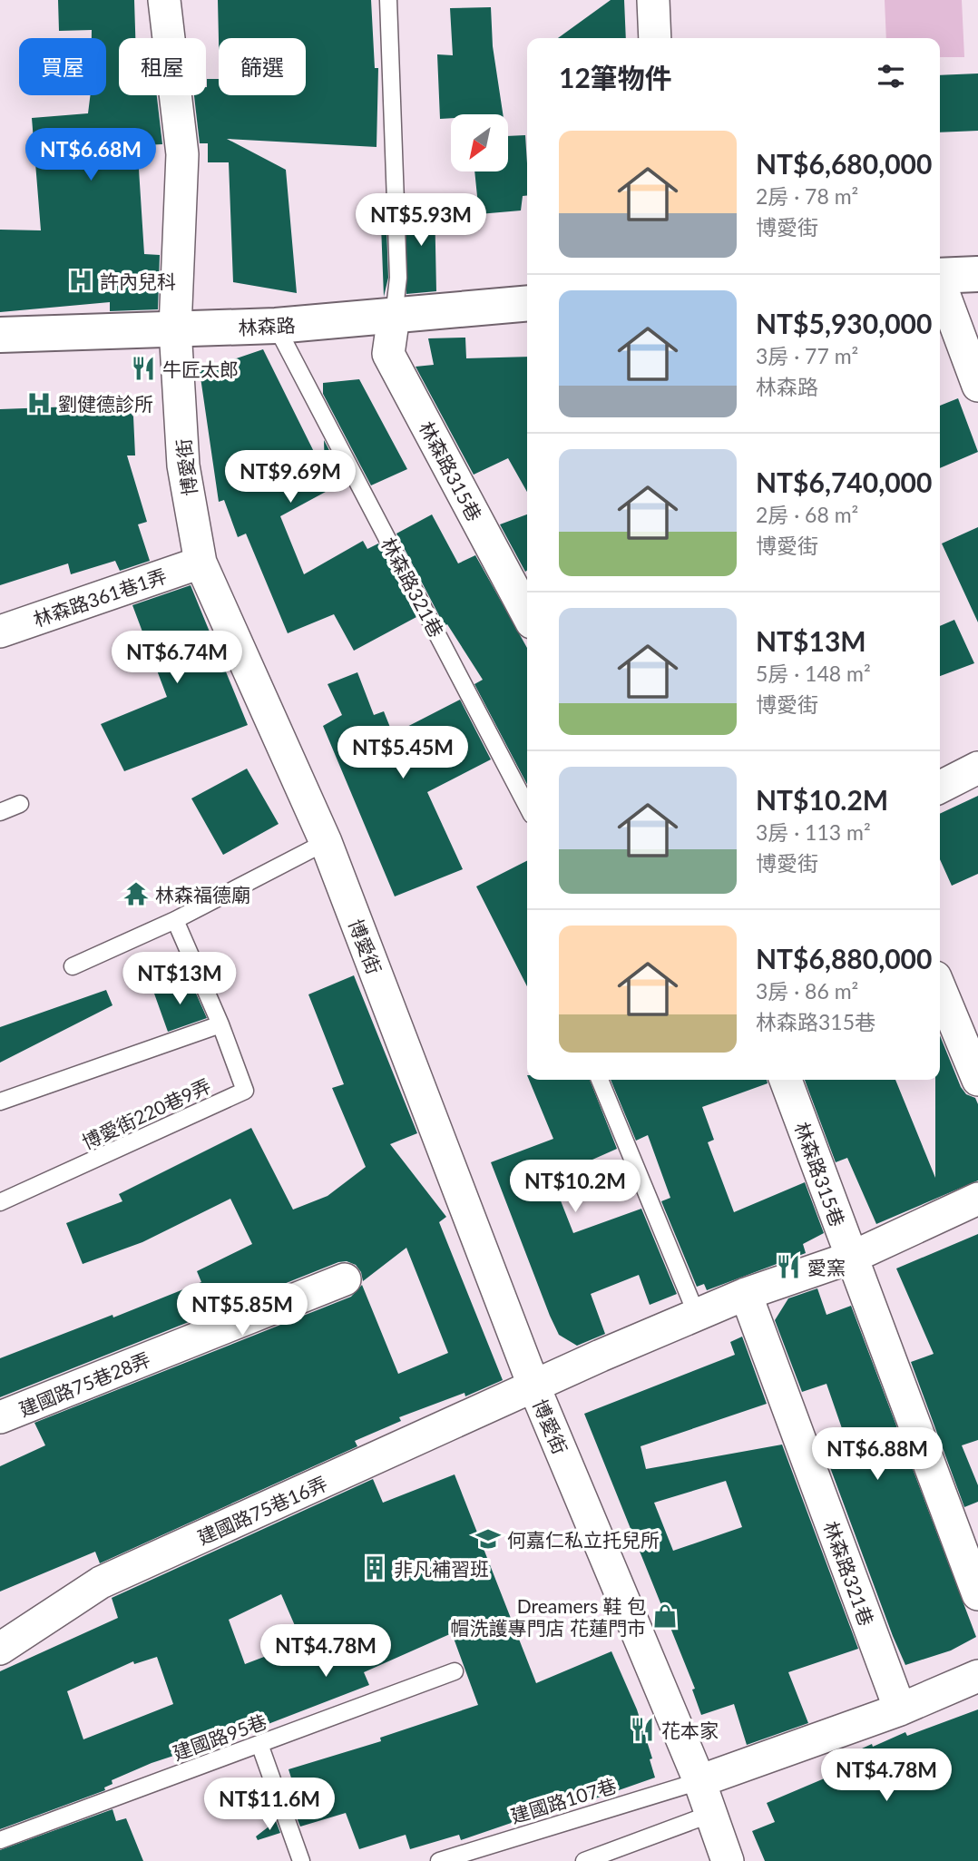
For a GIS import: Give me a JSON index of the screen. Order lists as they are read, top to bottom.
{
  "streets": {
    "street": [
      "林森路",
      "博愛街",
      "林森路315巷",
      "林森路321巷",
      "林森路361巷1弄",
      "建國路75巷28弄",
      "建國路75巷16弄"
    ],
    "lane": ["博愛街220巷9弄", "建國路95巷", "建國路107巷"]
  },
  "crossings": [
    ["林森路", "博愛街"],
    ["林森路", "林森路315巷"],
    ["林森路", "林森路321巷"],
    ["博愛街", "林森路361巷1弄"],
    ["博愛街", "建國路75巷16弄"],
    ["博愛街", "建國路107巷"]
  ],
  "places": {
    "hospital": ["許內兒科", "劉健德診所"],
    "restaurant": ["牛匠太郎", "愛窯", "花本家"],
    "temple": ["林森福德廟"],
    "school or university": ["何嘉仁私立托兒所"],
    "building": ["非凡補習班"],
    "shop": ["Dreamers 鞋 包 帽洗護專門店 花蓮門市"]
  },
  "north": "bottom left",
  "page": {
    "chip": ["買屋", "租屋", "篩選"],
    "heading": "12筆物件",
    "list": [
      {
        "name": "NT$6,680,000",
        "note": "2房 · 78 m² · 博愛街"
      },
      {
        "name": "NT$5,930,000",
        "note": "3房 · 77 m² · 林森路"
      },
      {
        "name": "NT$6,740,000",
        "note": "2房 · 68 m² · 博愛街"
      },
      {
        "name": "NT$13M",
        "note": "5房 · 148 m² · 博愛街"
      },
      {
        "name": "NT$10.2M",
        "note": "3房 · 113 m² · 博愛街"
      },
      {
        "name": "NT$6,880,000",
        "note": "3房 · 86 m² · 林森路315巷"
      }
    ],
    "price": [
      "NT$6.68M",
      "NT$5.93M",
      "NT$9.69M",
      "NT$6.74M",
      "NT$5.45M",
      "NT$13M",
      "NT$10.2M",
      "NT$5.85M",
      "NT$6.88M",
      "NT$4.78M",
      "NT$4.78M",
      "NT$11.6M"
    ]
  }
}
